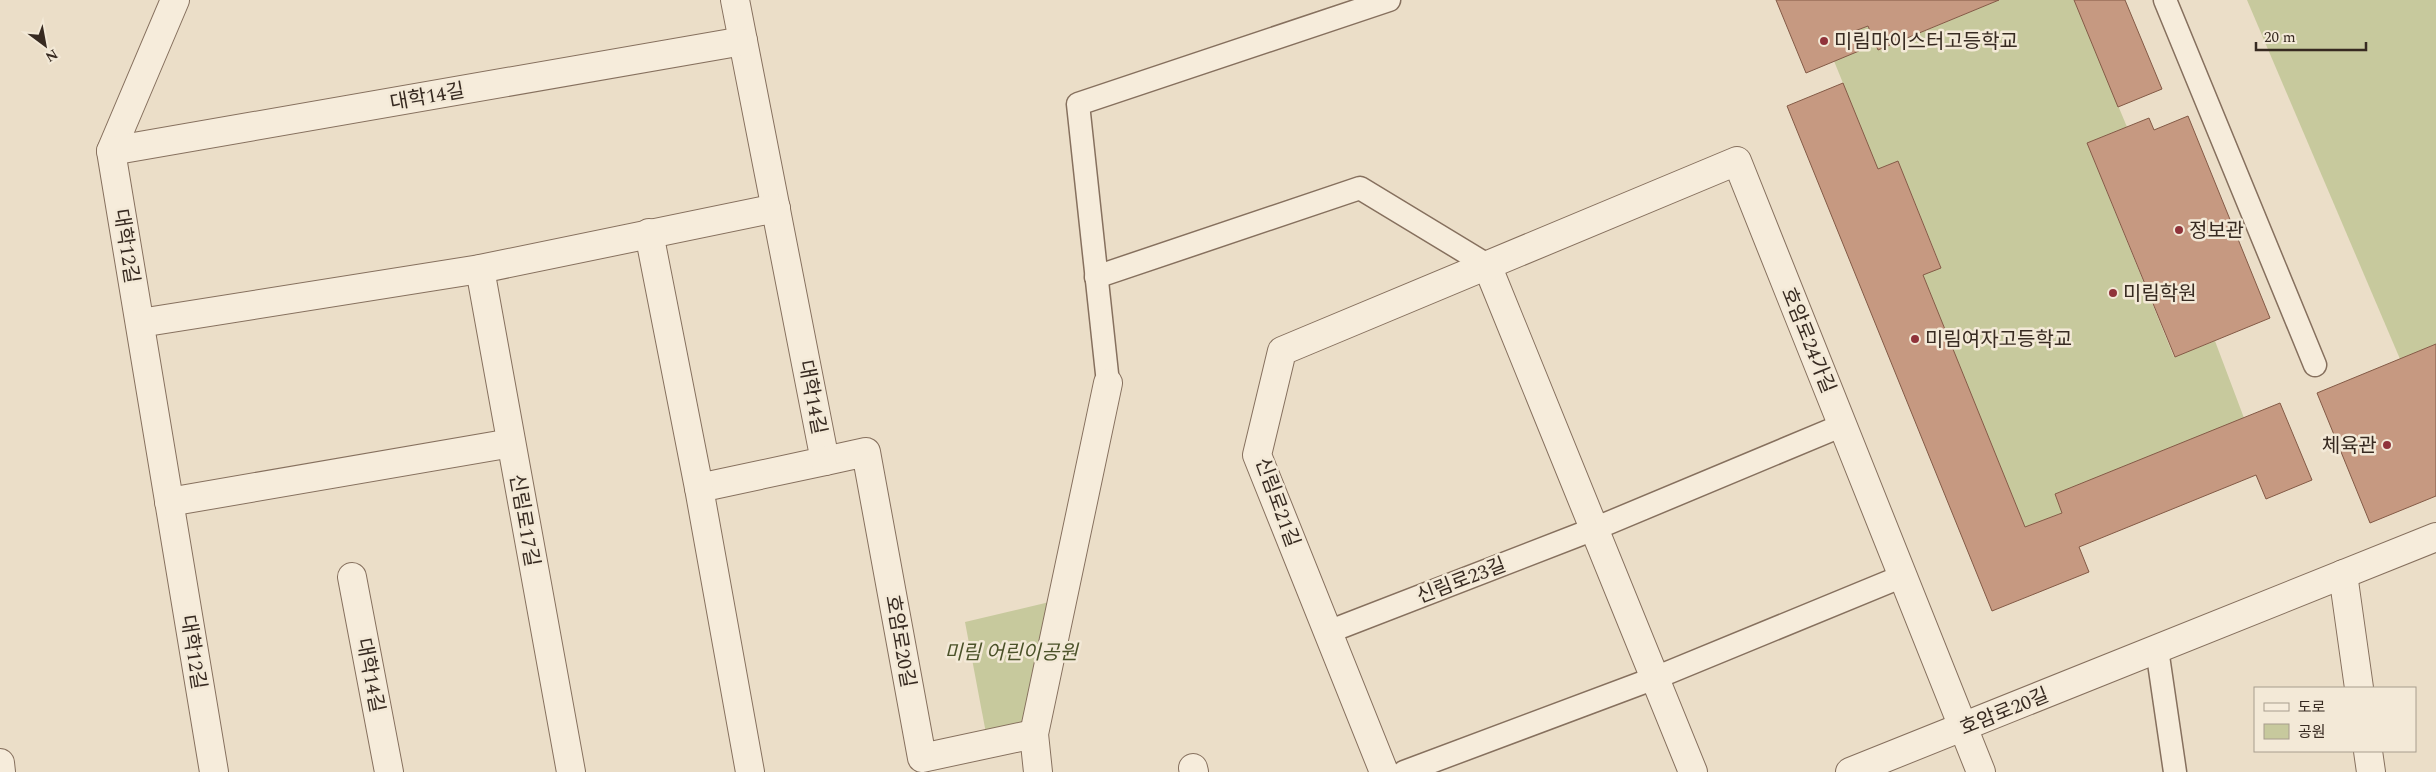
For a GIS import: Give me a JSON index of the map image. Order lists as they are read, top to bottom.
{
  "streets": {
    "street": [
      "대학14길",
      "대학12길",
      "호암로24가길",
      "신림로21길",
      "신림로17길",
      "호암로20길"
    ],
    "lane": ["신림로23길"]
  },
  "crossings": [
    ["대학14길", "대학12길"],
    ["대학14길", "호암로20길"],
    ["호암로24가길", "신림로21길"],
    ["호암로24가길", "신림로23길"],
    ["호암로24가길", "호암로20길"],
    ["신림로21길", "신림로23길"]
  ],
  "parks": ["미림 어린이공원"],
  "places": [
    "미림마이스터고등학교",
    "정보관",
    "미림학원",
    "미림여자고등학교",
    "체육관"
  ],
  "legend": ["도로", "공원"],
  "scale_bar": "20 m",
  "north": "bottom right"
}
